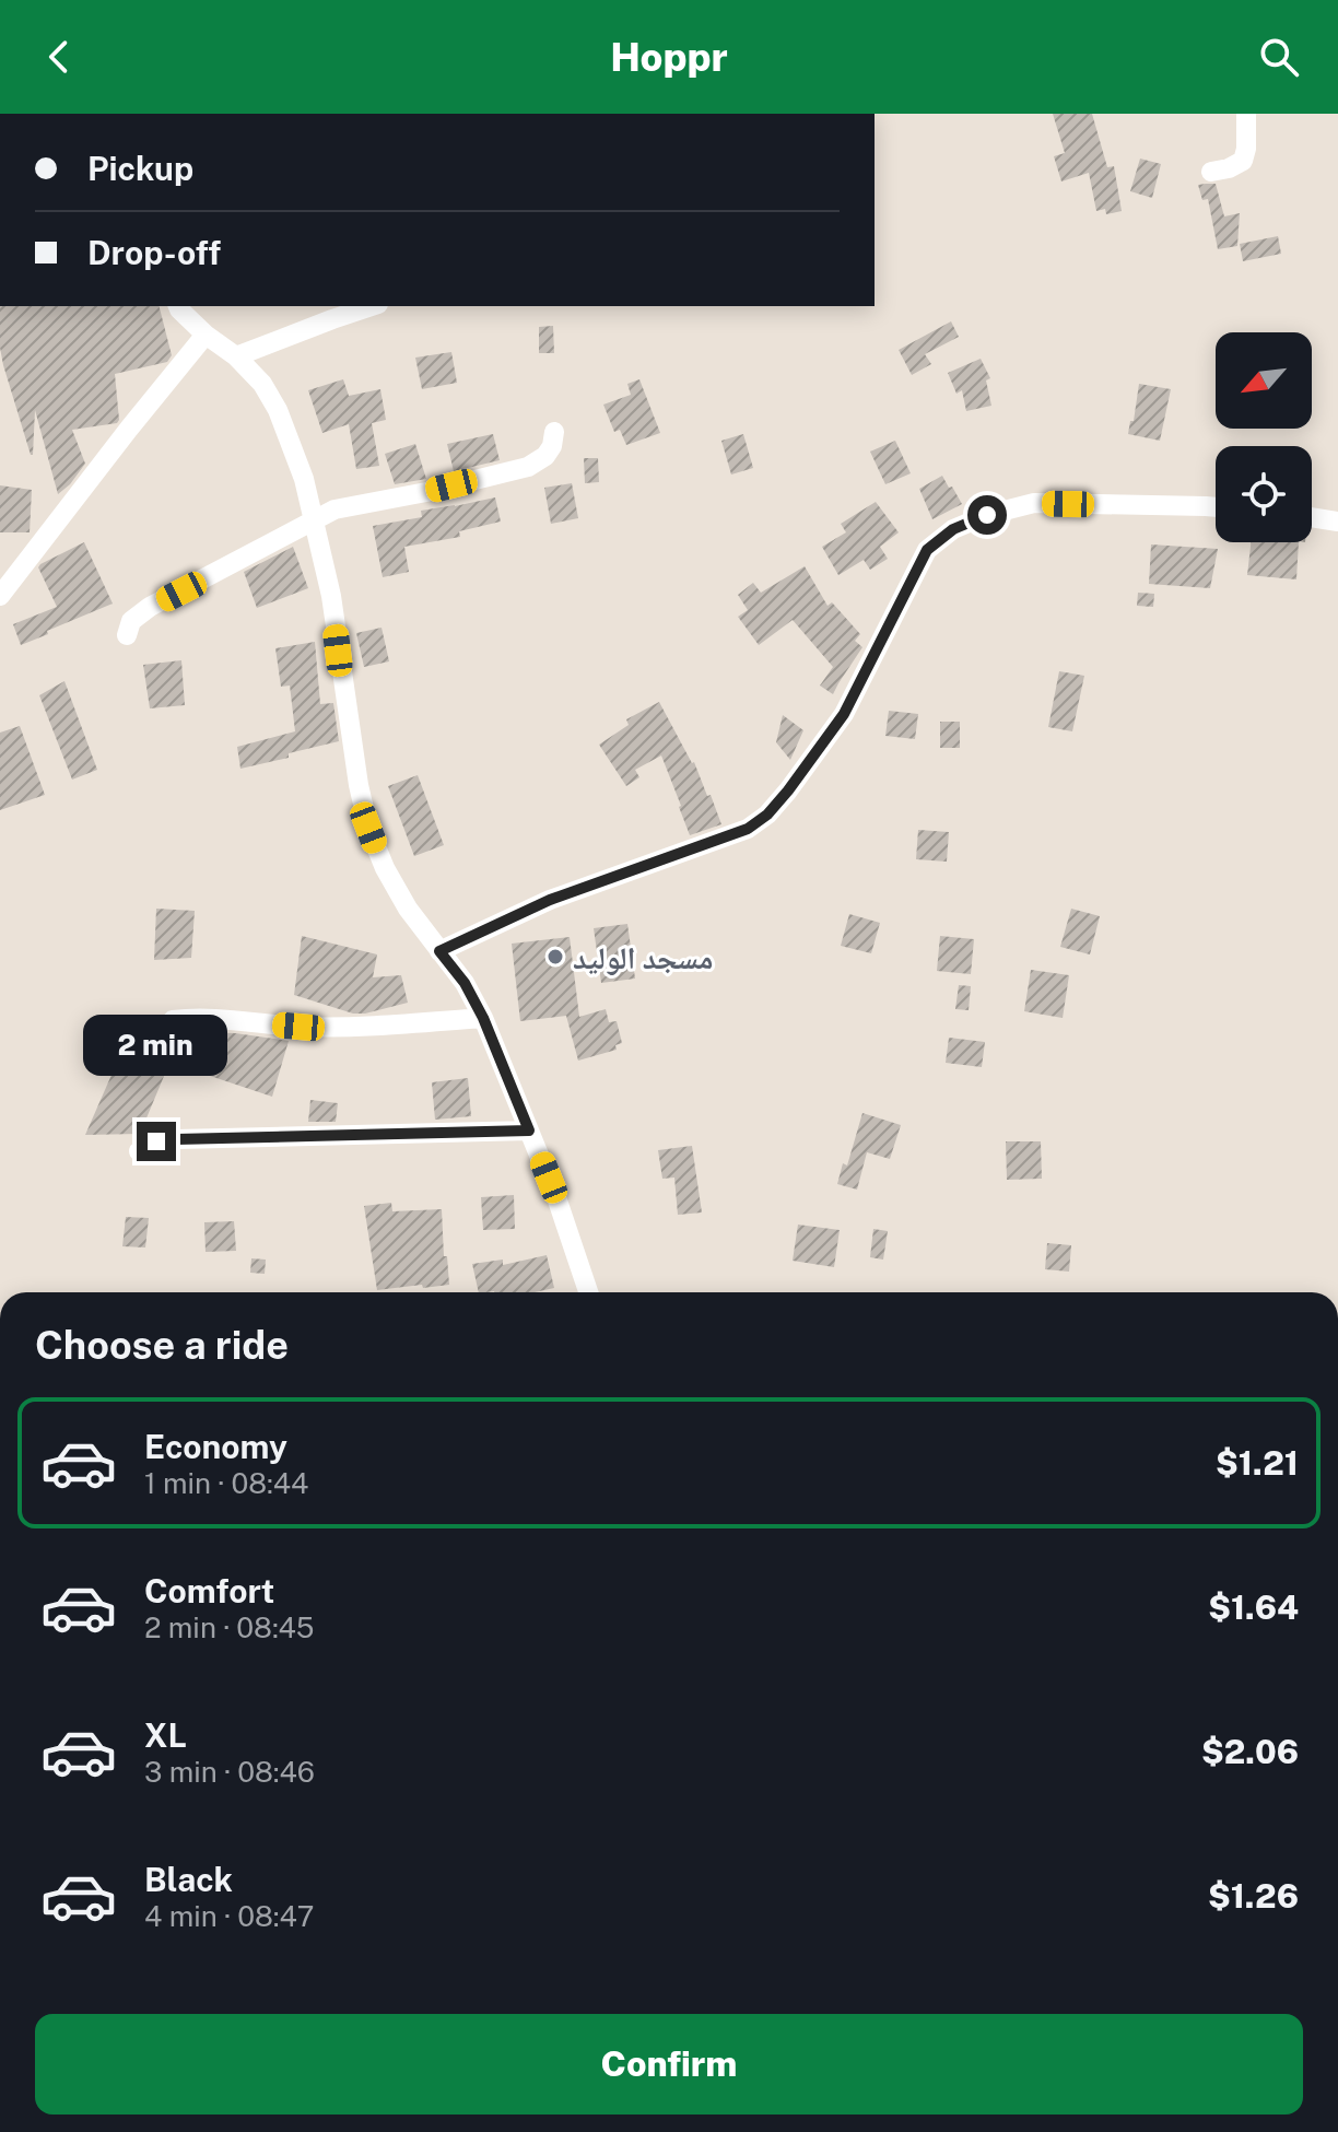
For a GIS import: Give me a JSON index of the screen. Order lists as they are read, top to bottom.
{
  "places": ["مسجد الوليد"],
  "north": "bottom left",
  "page": {
    "header": "Hoppr",
    "banner": ["Pickup", "Drop-off"],
    "bubble": "2 min",
    "heading": "Choose a ride",
    "list": [
      {
        "name": "Economy",
        "note": "1 min · 08:44",
        "value": "$1.21"
      },
      {
        "name": "Comfort",
        "note": "2 min · 08:45",
        "value": "$1.64"
      },
      {
        "name": "XL",
        "note": "3 min · 08:46",
        "value": "$2.06"
      },
      {
        "name": "Black",
        "note": "4 min · 08:47",
        "value": "$1.26"
      }
    ],
    "buttons": "Confirm"
  }
}
